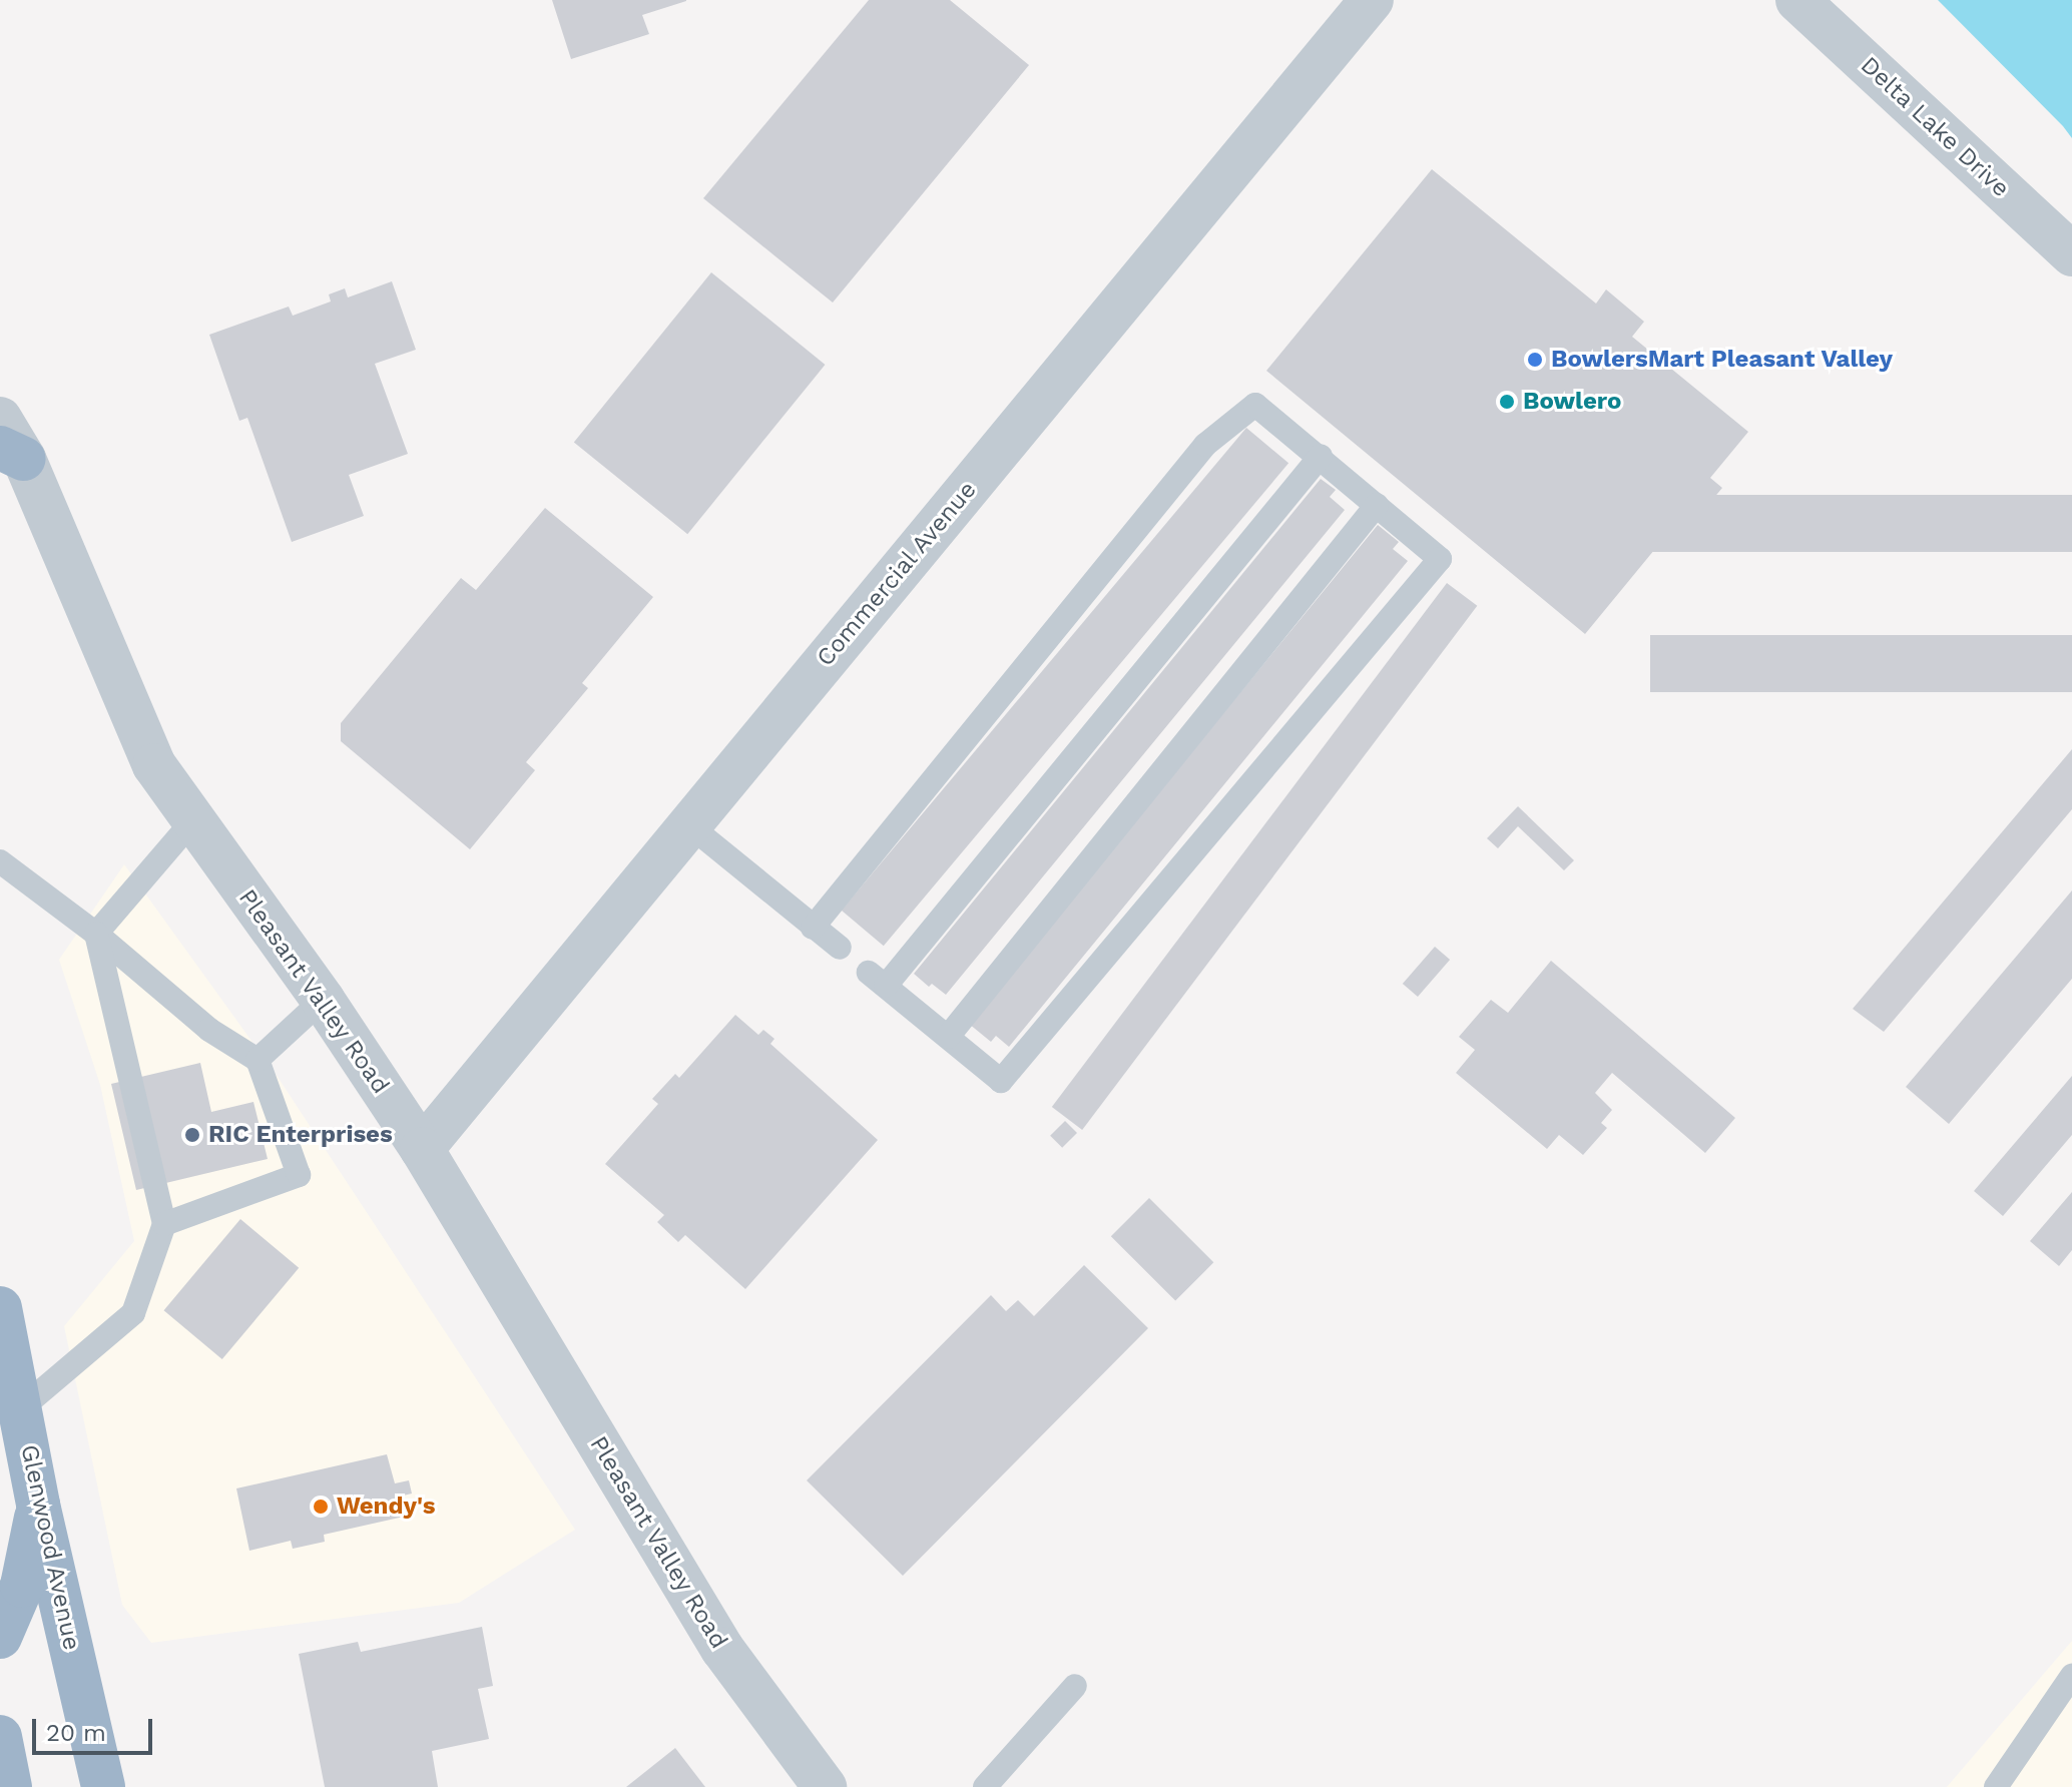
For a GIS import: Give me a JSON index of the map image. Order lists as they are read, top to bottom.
{
  "streets": {
    "highway": ["Glenwood Avenue"],
    "street": ["Delta Lake Drive", "Commercial Avenue", "Pleasant Valley Road"]
  },
  "crossings": [
    ["Commercial Avenue", "Pleasant Valley Road"]
  ],
  "places": [
    "BowlersMart Pleasant Valley",
    "Bowlero",
    "RIC Enterprises",
    "Wendy's"
  ],
  "scale_bar": "20 m"
}
